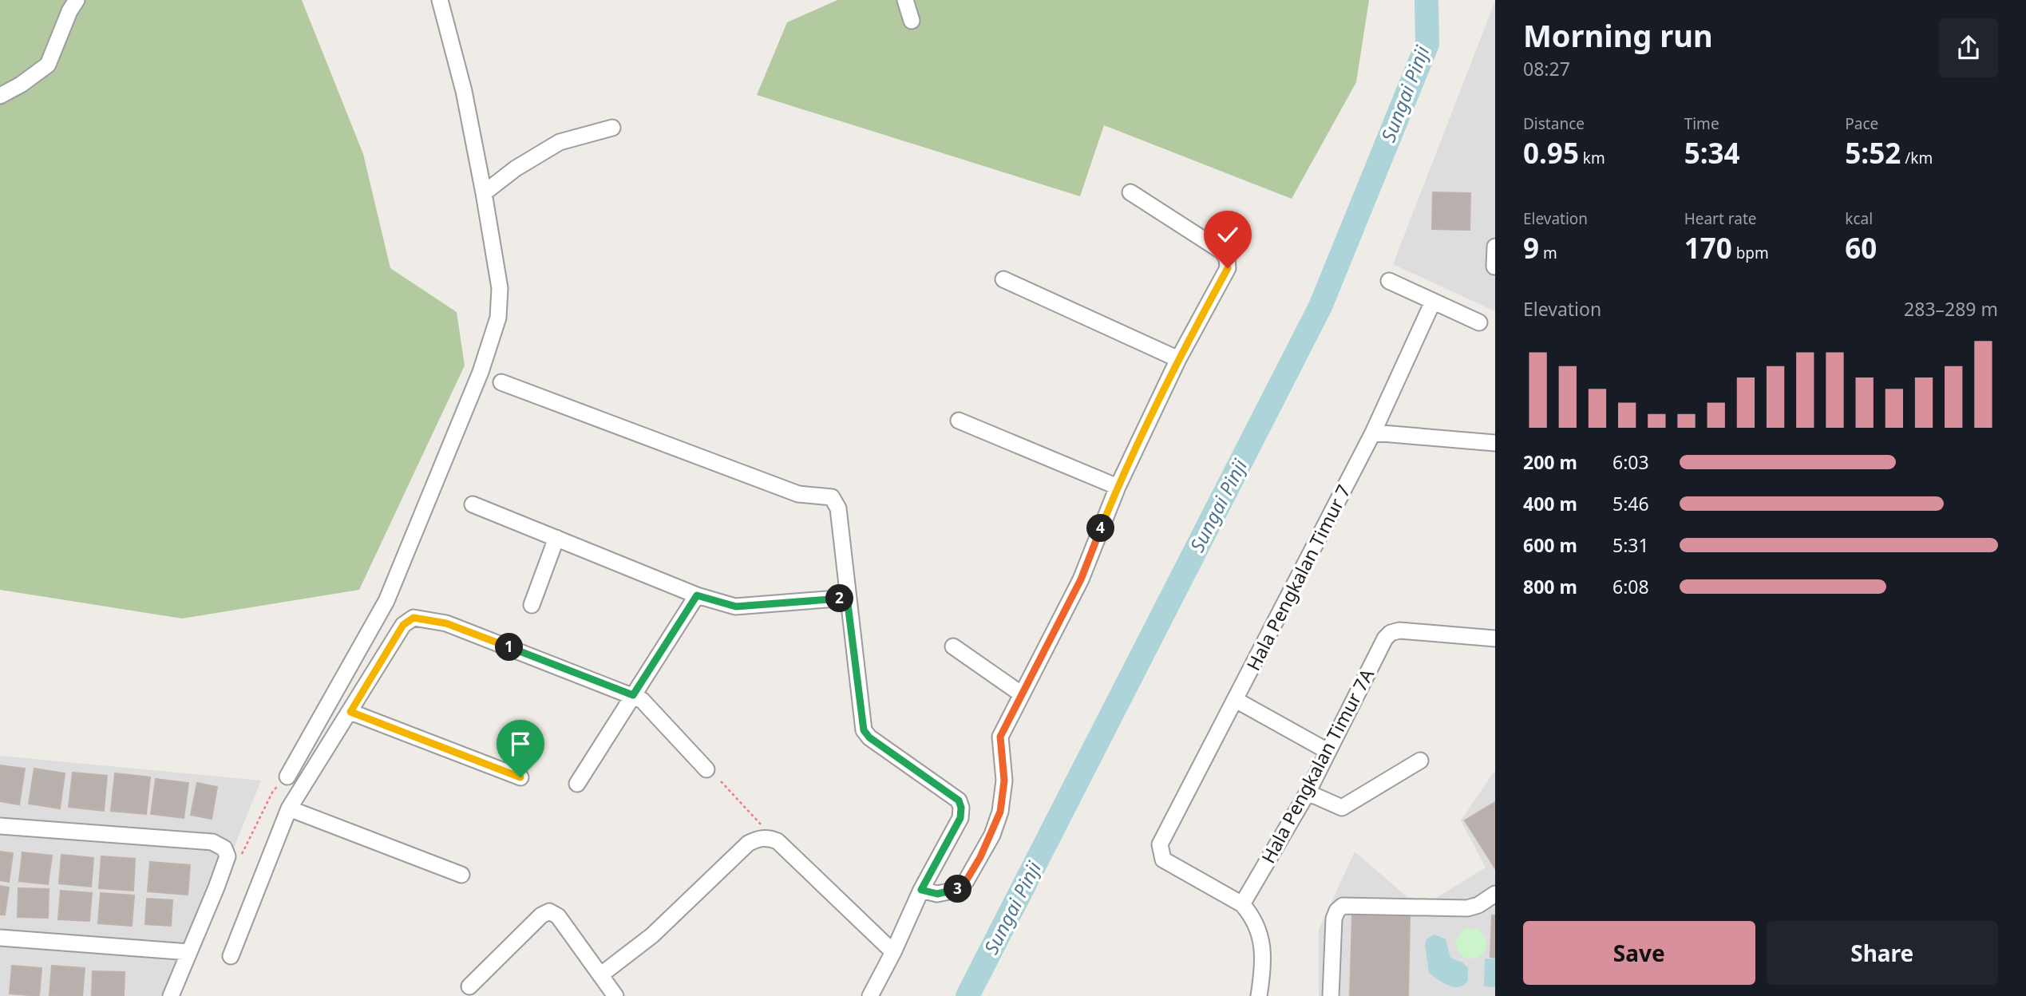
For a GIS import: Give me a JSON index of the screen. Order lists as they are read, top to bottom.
{
  "streets": {
    "street": ["Hala Pengkalan Timur 7", "Hala Pengkalan Timur 7A"]
  },
  "crossings": [
    ["Hala Pengkalan Timur 7", "Hala Pengkalan Timur 7A"]
  ],
  "water": ["Sungai Pinji"],
  "page": {
    "heading": ["Morning run", "08:27"],
    "stats": [
      ["Distance", "0.95 km"],
      ["Time", "5:34"],
      ["Pace", "5:52 /km"],
      ["Elevation", "9 m"],
      ["Heart rate", "170 bpm"],
      ["kcal", "60"]
    ],
    "chart": ["Elevation", "283–289 m"],
    "list": [
      {
        "name": "200 m",
        "note": "6:03"
      },
      {
        "name": "400 m",
        "note": "5:46"
      },
      {
        "name": "600 m",
        "note": "5:31"
      },
      {
        "name": "800 m",
        "note": "6:08"
      }
    ],
    "pins": [
      "4",
      "2",
      "1",
      "3"
    ],
    "buttons": ["Save", "Share"]
  }
}
